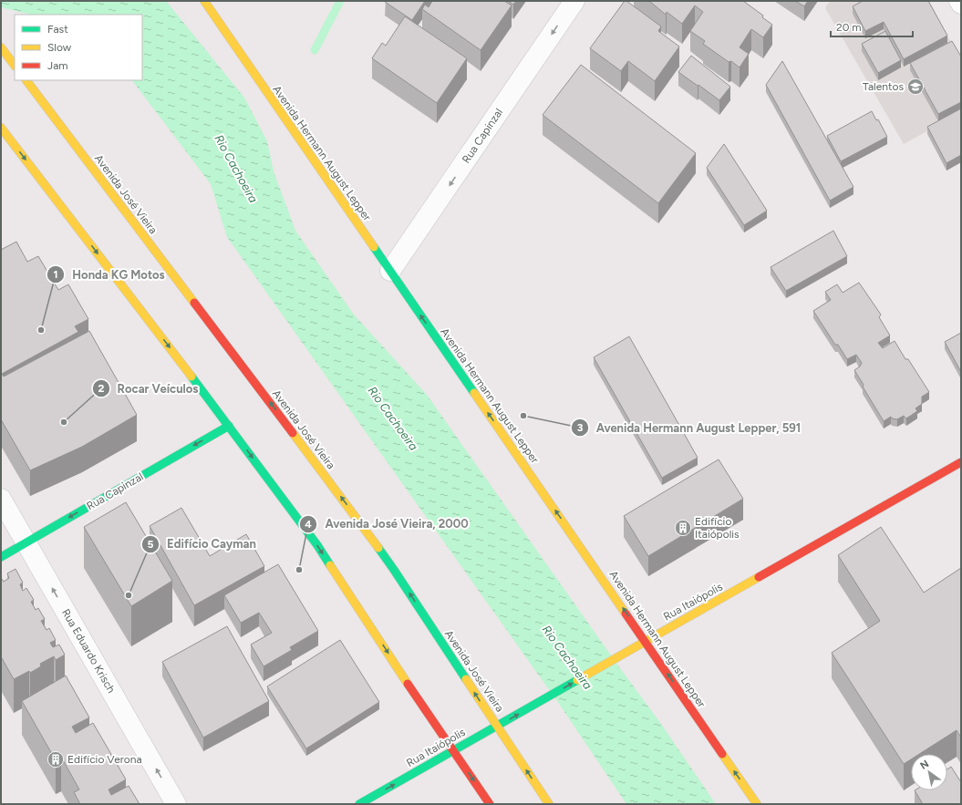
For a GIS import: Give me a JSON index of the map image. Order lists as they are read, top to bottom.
{
  "streets": {
    "main road": [
      "Rua Capinzal",
      "Avenida Hermann August Lepper",
      "Avenida José Vieira",
      "Rua Itaiópolis"
    ],
    "street": ["Rua Eduardo Krisch"]
  },
  "crossings": [
    ["Rua Capinzal", "Avenida Hermann August Lepper"],
    ["Rua Capinzal", "Rua Eduardo Krisch"],
    ["Avenida Hermann August Lepper", "Rua Itaiópolis"],
    ["Avenida José Vieira", "Rua Itaiópolis"]
  ],
  "one_way": [
    "Rua Capinzal",
    "Avenida Hermann August Lepper",
    "Rua Itaiópolis",
    "Rua Eduardo Krisch"
  ],
  "water": ["Rio Cachoeira"],
  "places": {
    "school or university": ["Talentos"],
    "other": [
      "Honda KG Motos",
      "Avenida Hermann August Lepper, 591",
      "Rocar Veículos",
      "Avenida José Vieira, 2000",
      "Edifício Cayman"
    ],
    "building": ["Edifício Itaiópolis", "Edifício Verona"]
  },
  "legend": ["Fast", "Slow", "Jam"],
  "scale_bar": "20 m",
  "north": "top left"
}
